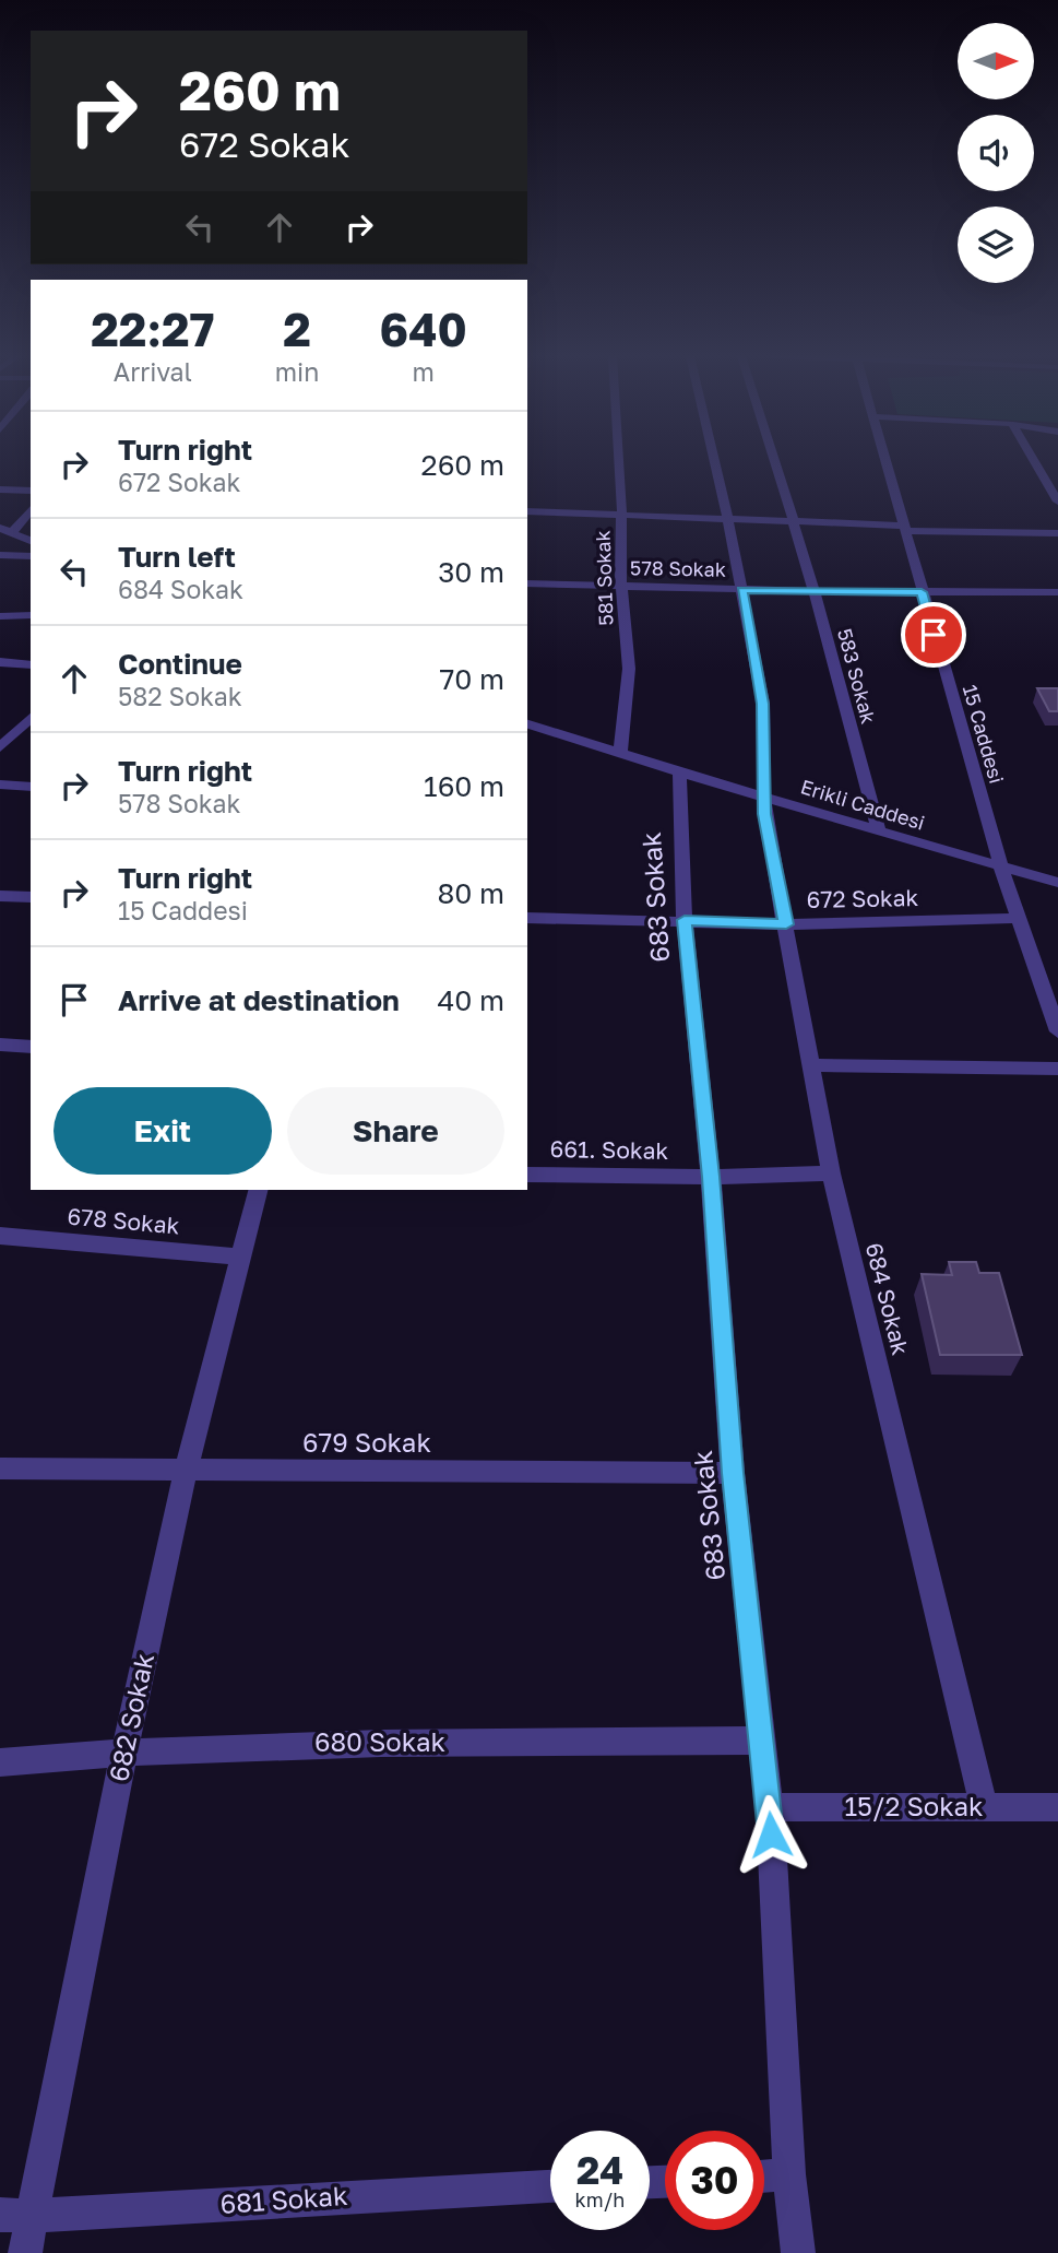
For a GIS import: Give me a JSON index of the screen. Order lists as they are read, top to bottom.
{
  "streets": {
    "street": [
      "578 Sokak",
      "581 Sokak",
      "583 Sokak",
      "15 Caddesi",
      "Erikli Caddesi",
      "683 Sokak",
      "672 Sokak",
      "661. Sokak",
      "678 Sokak",
      "684 Sokak",
      "679 Sokak",
      "682 Sokak",
      "680 Sokak",
      "15/2 Sokak",
      "681 Sokak"
    ]
  },
  "crossings": [
    ["578 Sokak", "581 Sokak"],
    ["578 Sokak", "583 Sokak"],
    ["578 Sokak", "15 Caddesi"],
    ["578 Sokak", "684 Sokak"],
    ["581 Sokak", "Erikli Caddesi"],
    ["583 Sokak", "Erikli Caddesi"],
    ["15 Caddesi", "Erikli Caddesi"],
    ["15 Caddesi", "672 Sokak"],
    ["Erikli Caddesi", "683 Sokak"],
    ["Erikli Caddesi", "684 Sokak"],
    ["683 Sokak", "672 Sokak"],
    ["683 Sokak", "661. Sokak"],
    ["683 Sokak", "679 Sokak"],
    ["683 Sokak", "680 Sokak"],
    ["683 Sokak", "15/2 Sokak"],
    ["672 Sokak", "684 Sokak"],
    ["661. Sokak", "684 Sokak"],
    ["678 Sokak", "682 Sokak"],
    ["684 Sokak", "15/2 Sokak"],
    ["679 Sokak", "682 Sokak"],
    ["682 Sokak", "680 Sokak"],
    ["682 Sokak", "681 Sokak"]
  ],
  "north": "right",
  "page": {
    "turn": ["260 m", "672 Sokak"],
    "eta": [
      "22:27",
      "Arrival",
      "2",
      "min",
      "640",
      "m"
    ],
    "list": [
      {
        "name": "Turn right",
        "note": "672 Sokak",
        "value": "260 m"
      },
      {
        "name": "Turn left",
        "note": "684 Sokak",
        "value": "30 m"
      },
      {
        "name": "Continue",
        "note": "582 Sokak",
        "value": "70 m"
      },
      {
        "name": "Turn right",
        "note": "578 Sokak",
        "value": "160 m"
      },
      {
        "name": "Turn right",
        "note": "15 Caddesi",
        "value": "80 m"
      },
      {
        "name": "Arrive at destination",
        "value": "40 m"
      }
    ],
    "buttons": ["Exit", "Share"],
    "speed": "24 km/h",
    "limit": "30"
  }
}
